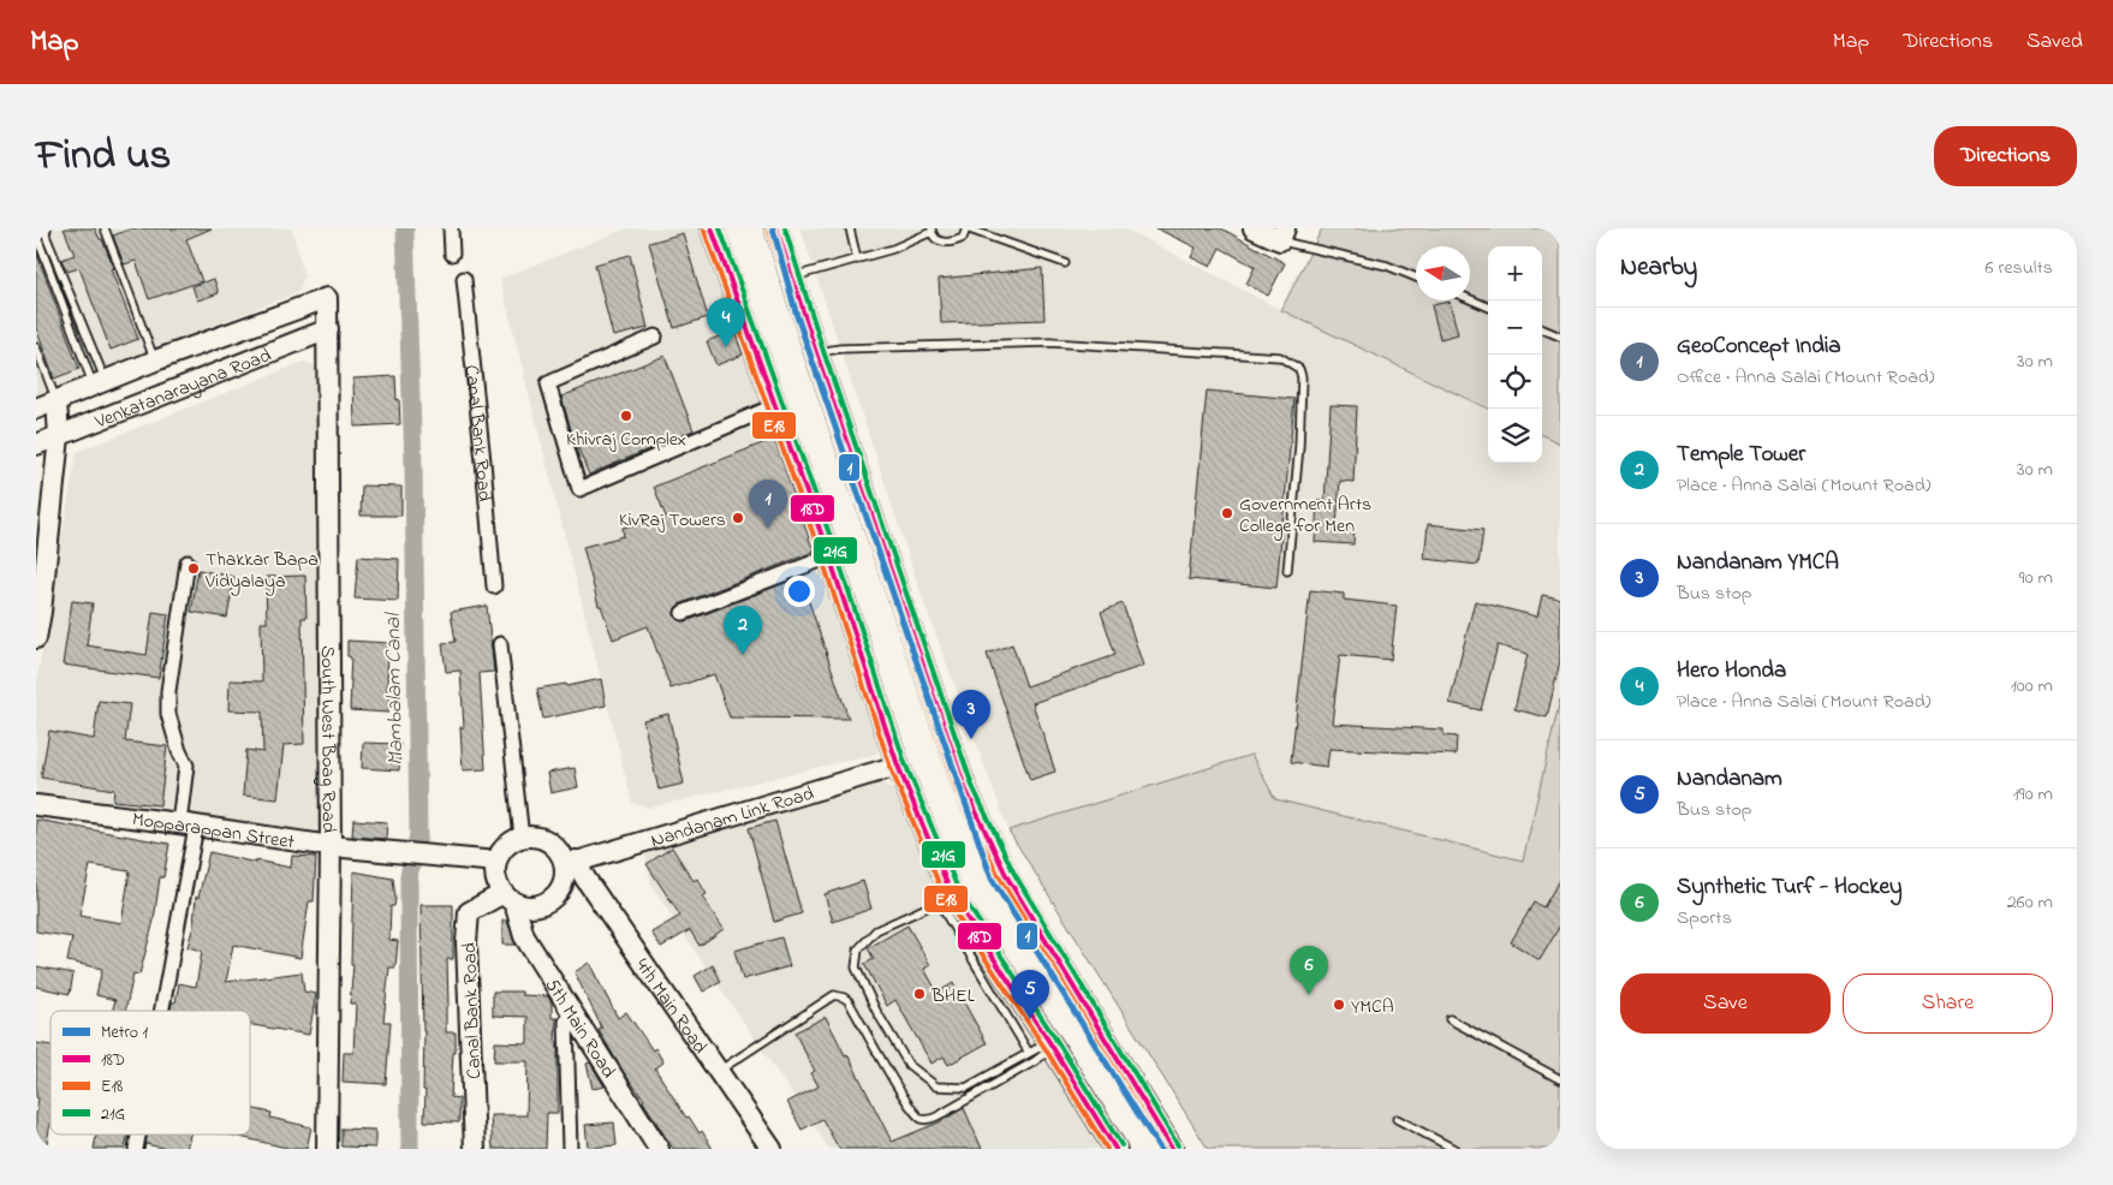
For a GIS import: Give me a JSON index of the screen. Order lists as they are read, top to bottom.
{
  "streets": {
    "street": [
      "Venkatanarayana Road",
      "Canal Bank Road",
      "South West Boag Road",
      "Nandanam Link Road",
      "Mopparappan Street",
      "4th Main Road",
      "5th Main Road"
    ]
  },
  "crossings": [
    ["Venkatanarayana Road", "South West Boag Road"],
    ["Canal Bank Road", "Nandanam Link Road"],
    ["Canal Bank Road", "Mopparappan Street"],
    ["Canal Bank Road", "4th Main Road"],
    ["Canal Bank Road", "5th Main Road"],
    ["South West Boag Road", "Mopparappan Street"],
    ["Nandanam Link Road", "Mopparappan Street"],
    ["Nandanam Link Road", "4th Main Road"],
    ["Nandanam Link Road", "5th Main Road"],
    ["Mopparappan Street", "4th Main Road"],
    ["Mopparappan Street", "5th Main Road"],
    ["4th Main Road", "5th Main Road"]
  ],
  "water": ["Mambalam Canal"],
  "places": [
    "Khivraj Complex",
    "Government Arts College for Men",
    "KivRaj Towers",
    "Thakkar Bapa Vidyalaya",
    "BHEL",
    "YMCA"
  ],
  "lines": [
    "metro line 1",
    "transit line 18D",
    "transit line 21G",
    "transit line E18"
  ],
  "legend": [
    "Metro 1",
    "18D",
    "E18",
    "21G"
  ],
  "north": "left",
  "page": {
    "header": "Map",
    "nav": ["Map", "Directions", "Saved"],
    "title": "Find us",
    "buttons": [
      "Directions",
      ["Save", "Share"]
    ],
    "heading": ["Nearby", "6 results"],
    "map_buttons": ["+", "−"],
    "pins": [
      "4",
      "1",
      "2",
      "3",
      "6",
      "5"
    ],
    "list": [
      {
        "mark": "1",
        "name": "GeoConcept India",
        "note": "Office · Anna Salai (Mount Road)",
        "value": "30 m"
      },
      {
        "mark": "2",
        "name": "Temple Tower",
        "note": "Place · Anna Salai (Mount Road)",
        "value": "30 m"
      },
      {
        "mark": "3",
        "name": "Nandanam YMCA",
        "note": "Bus stop",
        "value": "90 m"
      },
      {
        "mark": "4",
        "name": "Hero Honda",
        "note": "Place · Anna Salai (Mount Road)",
        "value": "100 m"
      },
      {
        "mark": "5",
        "name": "Nandanam",
        "note": "Bus stop",
        "value": "190 m"
      },
      {
        "mark": "6",
        "name": "Synthetic Turf - Hockey",
        "note": "Sports",
        "value": "260 m"
      }
    ]
  }
}
